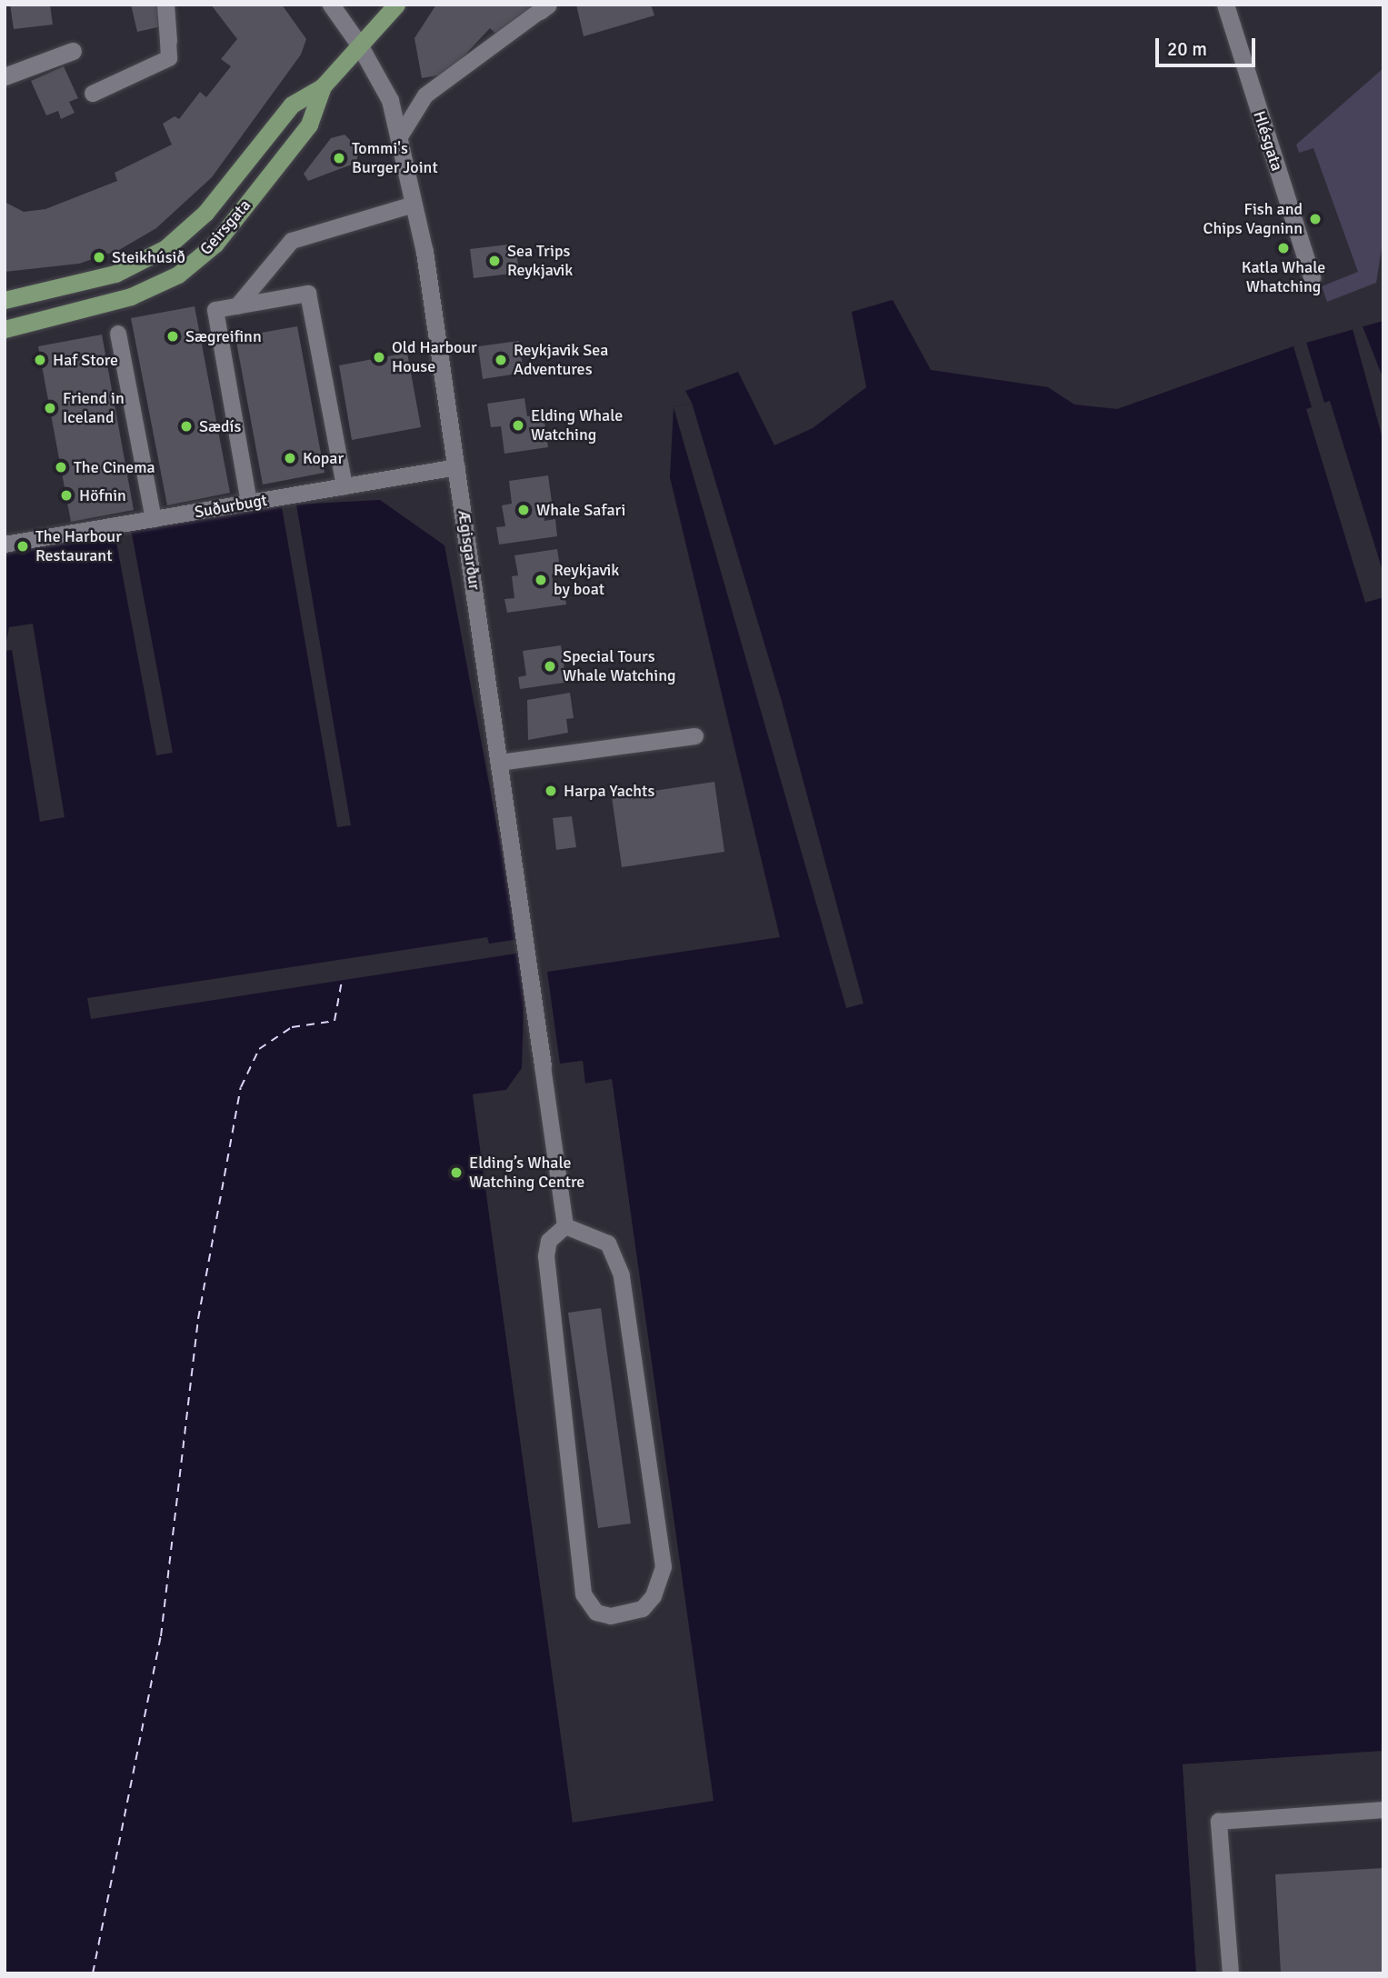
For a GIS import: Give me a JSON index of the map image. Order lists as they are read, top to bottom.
{
  "streets": {
    "main road": ["Geirsgata"],
    "street": ["Hlésgata", "Ægisgarður"],
    "lane": ["Suðurbugt"]
  },
  "crossings": [
    ["Geirsgata", "Ægisgarður"],
    ["Suðurbugt", "Ægisgarður"]
  ],
  "places": [
    "Tommi's Burger Joint",
    "Fish and Chips Vagninn",
    "Katla Whale Whatching",
    "Steikhúsið",
    "Sea Trips Reykjavik",
    "Sægreifinn",
    "Old Harbour House",
    "Haf Store",
    "Reykjavik Sea Adventures",
    "Friend in Iceland",
    "Elding Whale Watching",
    "Sædís",
    "Kopar",
    "The Cinema",
    "Höfnin",
    "Whale Safari",
    "The Harbour Restaurant",
    "Reykjavik by boat",
    "Special Tours Whale Watching",
    "Harpa Yachts",
    "Elding’s Whale Watching Centre"
  ],
  "scale_bar": "20 m"
}
